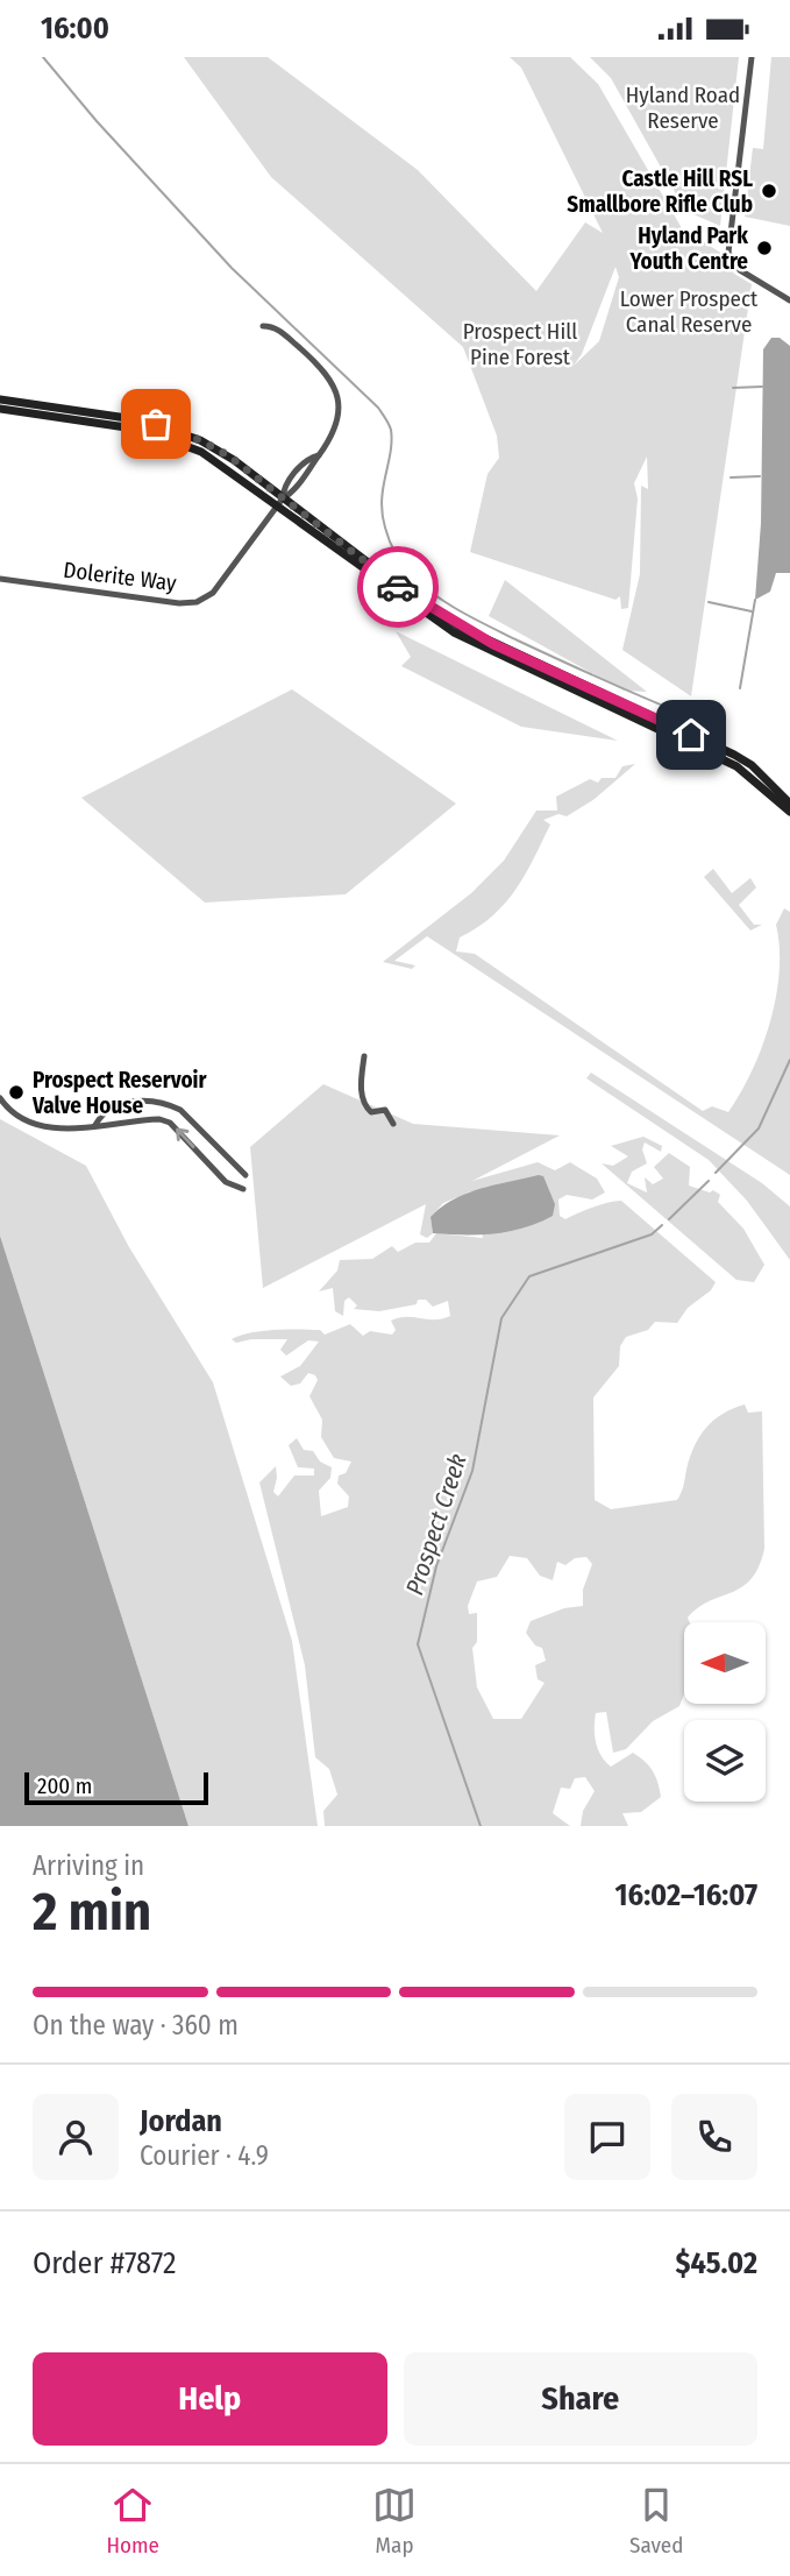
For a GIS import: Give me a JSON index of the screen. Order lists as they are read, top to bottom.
{
  "streets": {
    "street": ["Dolerite Way"]
  },
  "water": ["Prospect Creek"],
  "parks": ["Hyland Road Reserve", "Lower Prospect Canal Reserve", "Prospect Hill Pine Forest"],
  "places": ["Castle Hill RSL Smallbore Rifle Club", "Hyland Park Youth Centre", "Prospect Reservoir Valve House"],
  "scale_bar": "200 m",
  "north": "left",
  "page": {
    "status": "16:00",
    "scale": "200 m",
    "heading": ["2 min", "Arriving in", "16:02–16:07"],
    "panel": [
      "Jordan",
      "Courier · 4.9",
      "Order #7872",
      "$45.02"
    ],
    "bar": "On the way · 360 m",
    "buttons": ["Help", "Share"],
    "tabs": ["Home", "Map", "Saved"]
  }
}
